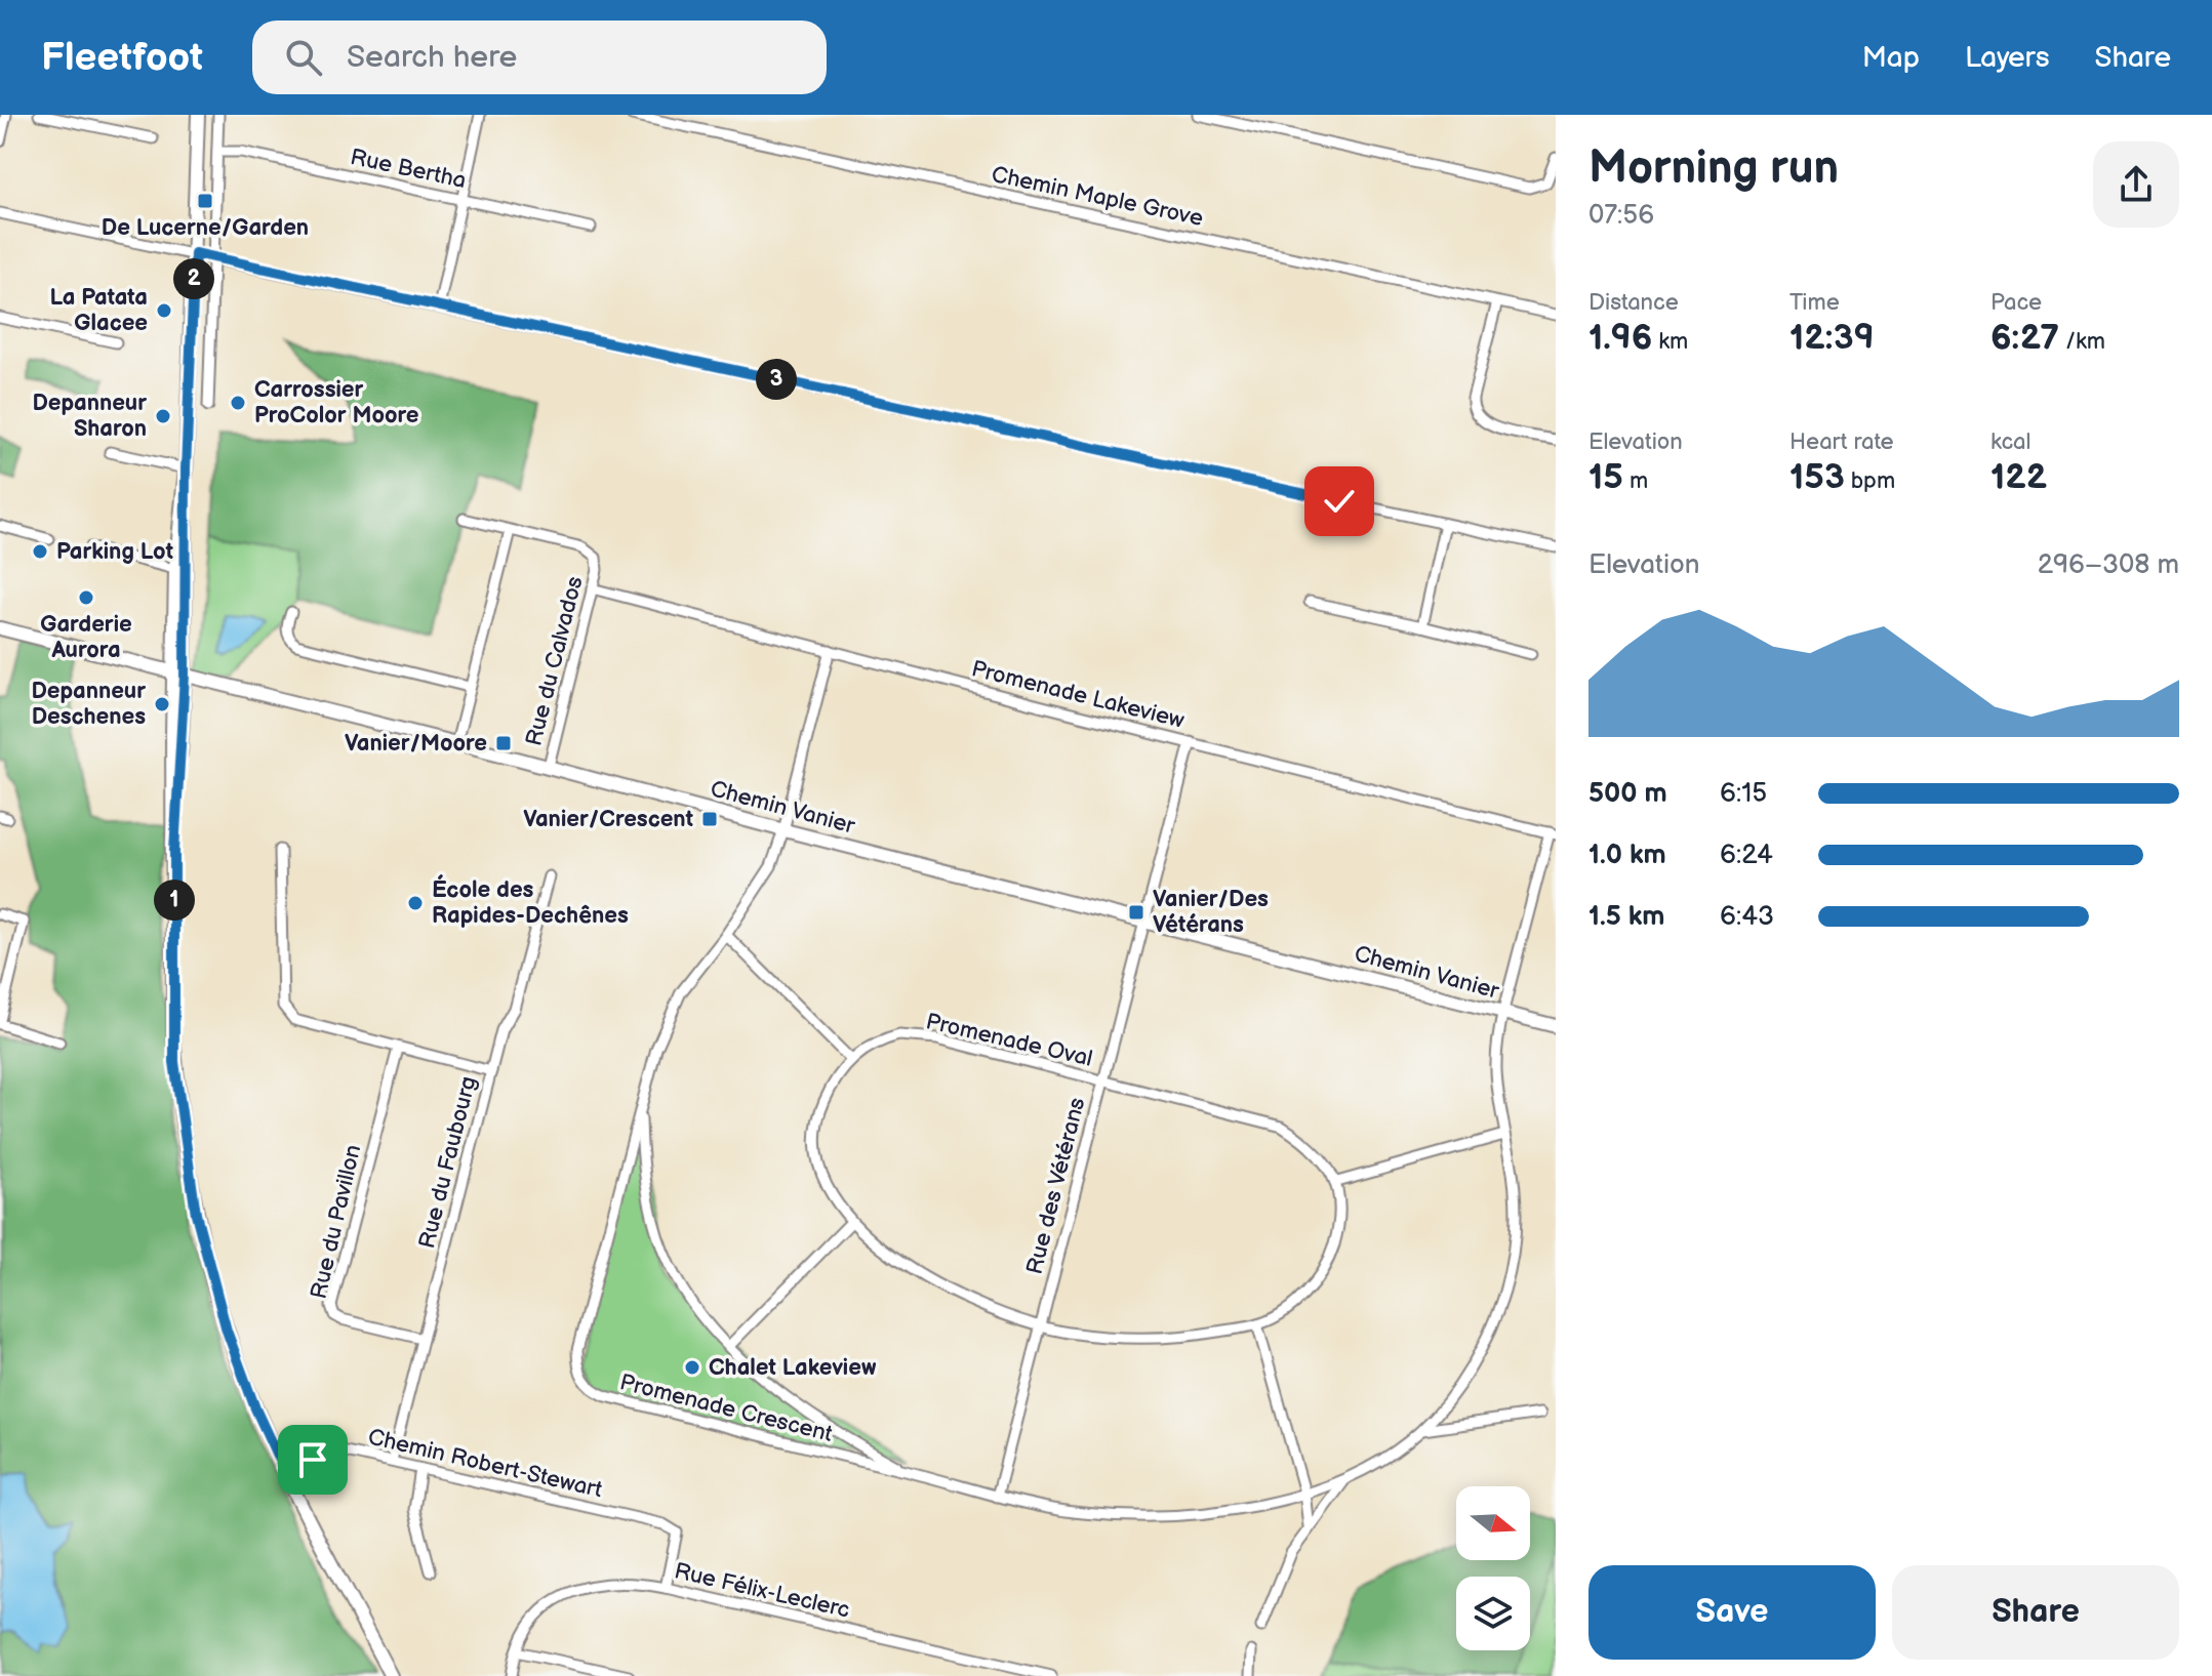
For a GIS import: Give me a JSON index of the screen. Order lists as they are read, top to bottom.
{
  "streets": {
    "main road": ["Chemin Vanier"],
    "street": [
      "Rue Bertha",
      "Chemin Maple Grove",
      "Rue du Calvados",
      "Promenade Lakeview",
      "Promenade Oval",
      "Rue du Faubourg",
      "Rue des Vétérans",
      "Rue du Pavillon",
      "Promenade Crescent",
      "Chemin Robert-Stewart",
      "Rue Félix-Leclerc"
    ]
  },
  "crossings": [
    ["Rue du Calvados", "Promenade Lakeview"],
    ["Rue du Calvados", "Chemin Vanier"],
    ["Promenade Lakeview", "Rue des Vétérans"],
    ["Promenade Lakeview", "Promenade Crescent"],
    ["Chemin Vanier", "Rue des Vétérans"],
    ["Chemin Vanier", "Promenade Crescent"],
    ["Promenade Oval", "Rue des Vétérans"],
    ["Rue du Faubourg", "Rue du Pavillon"],
    ["Rue du Faubourg", "Chemin Robert-Stewart"],
    ["Rue des Vétérans", "Promenade Crescent"],
    ["Chemin Robert-Stewart", "Rue Félix-Leclerc"]
  ],
  "places": {
    "transit": [
      "De Lucerne/Garden",
      "Vanier/Moore",
      "Vanier/Crescent",
      "Vanier/Des Vétérans"
    ],
    "other": [
      "La Patata Glacee",
      "Carrossier ProColor Moore",
      "Depanneur Sharon",
      "Parking Lot",
      "Garderie Aurora",
      "Depanneur Deschenes",
      "École des Rapides-Dechênes",
      "Chalet Lakeview"
    ]
  },
  "north": "right",
  "page": {
    "header": "Fleetfoot",
    "search": "Search here",
    "nav": ["Map", "Layers", "Share"],
    "heading": ["Morning run", "07:56"],
    "stats": [
      ["Distance", "1.96 km"],
      ["Time", "12:39"],
      ["Pace", "6:27 /km"],
      ["Elevation", "15 m"],
      ["Heart rate", "153 bpm"],
      ["kcal", "122"]
    ],
    "pins": ["2", "3", "1"],
    "chart": ["Elevation", "296–308 m"],
    "list": [
      {
        "name": "500 m",
        "note": "6:15"
      },
      {
        "name": "1.0 km",
        "note": "6:24"
      },
      {
        "name": "1.5 km",
        "note": "6:43"
      }
    ],
    "buttons": ["Save", "Share"]
  }
}
